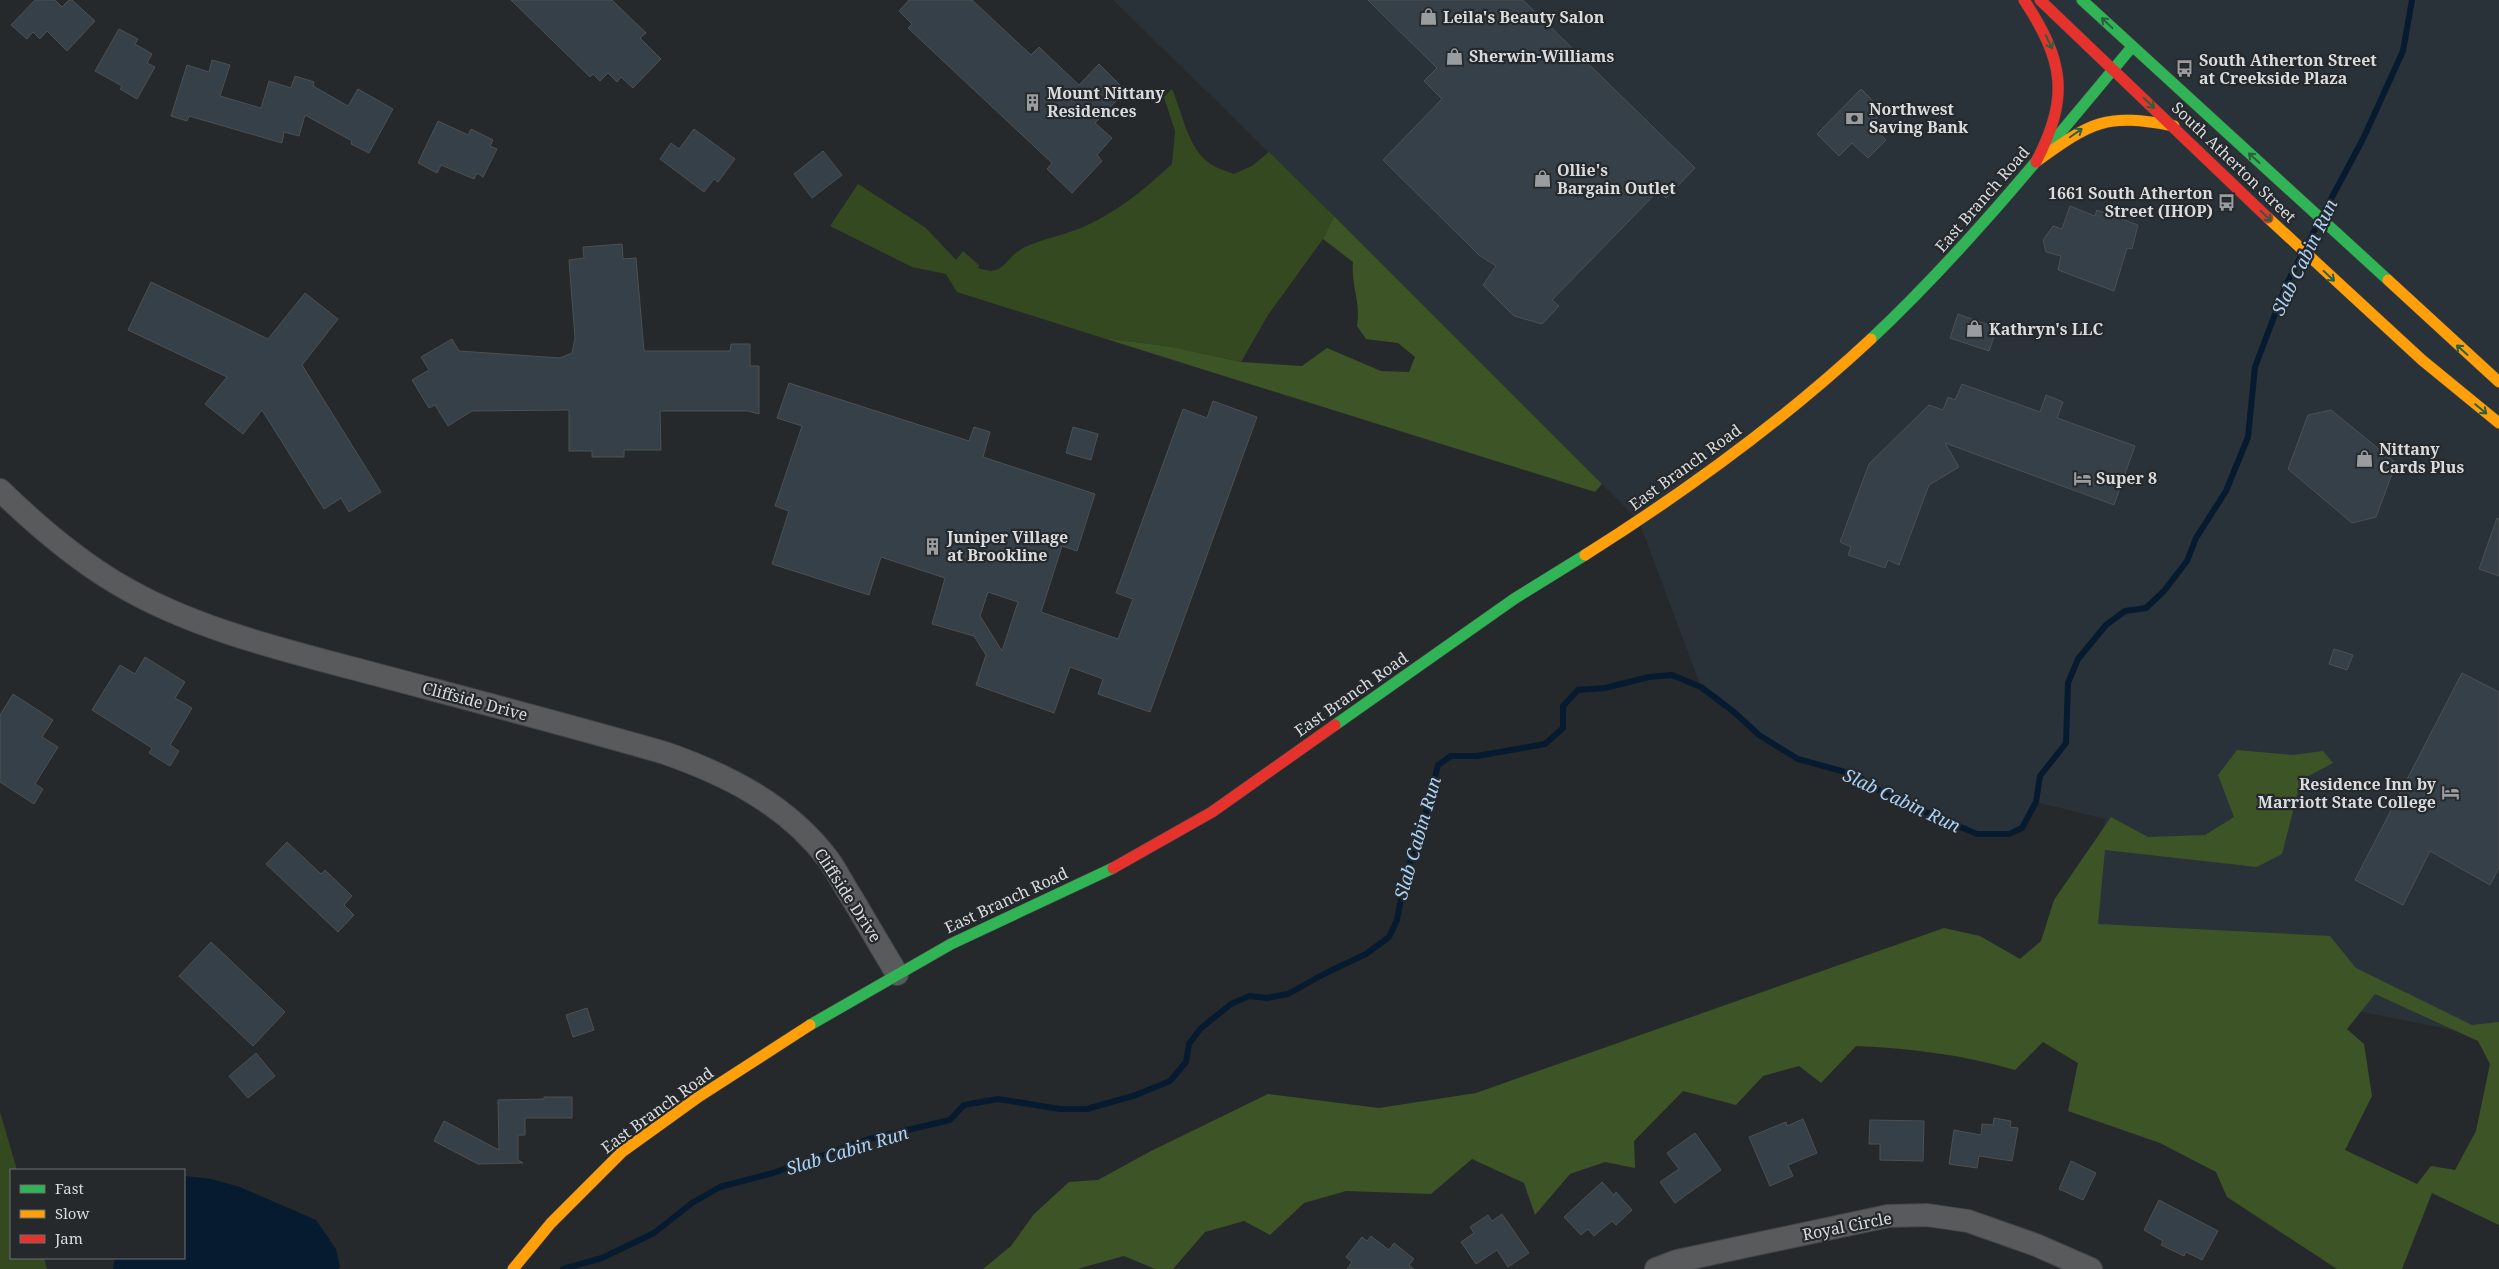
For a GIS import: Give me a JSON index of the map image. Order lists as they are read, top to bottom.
{
  "streets": {
    "main road": ["South Atherton Street", "East Branch Road"],
    "street": ["Cliffside Drive", "Royal Circle"]
  },
  "crossings": [
    ["South Atherton Street", "East Branch Road"],
    ["East Branch Road", "Cliffside Drive"]
  ],
  "water": ["Slab Cabin Run"],
  "places": {
    "shop": [
      "Leila's Beauty Salon",
      "Sherwin-Williams",
      "Ollie's Bargain Outlet",
      "Kathryn's LLC",
      "Nittany Cards Plus"
    ],
    "bus stop": ["South Atherton Street at Creekside Plaza", "1661 South Atherton Street (IHOP)"],
    "building": ["Mount Nittany Residences", "Juniper Village at Brookline"],
    "bank": ["Northwest Saving Bank"],
    "hotel": ["Super 8", "Residence Inn by Marriott State College"]
  },
  "legend": ["Fast", "Slow", "Jam"]
}
